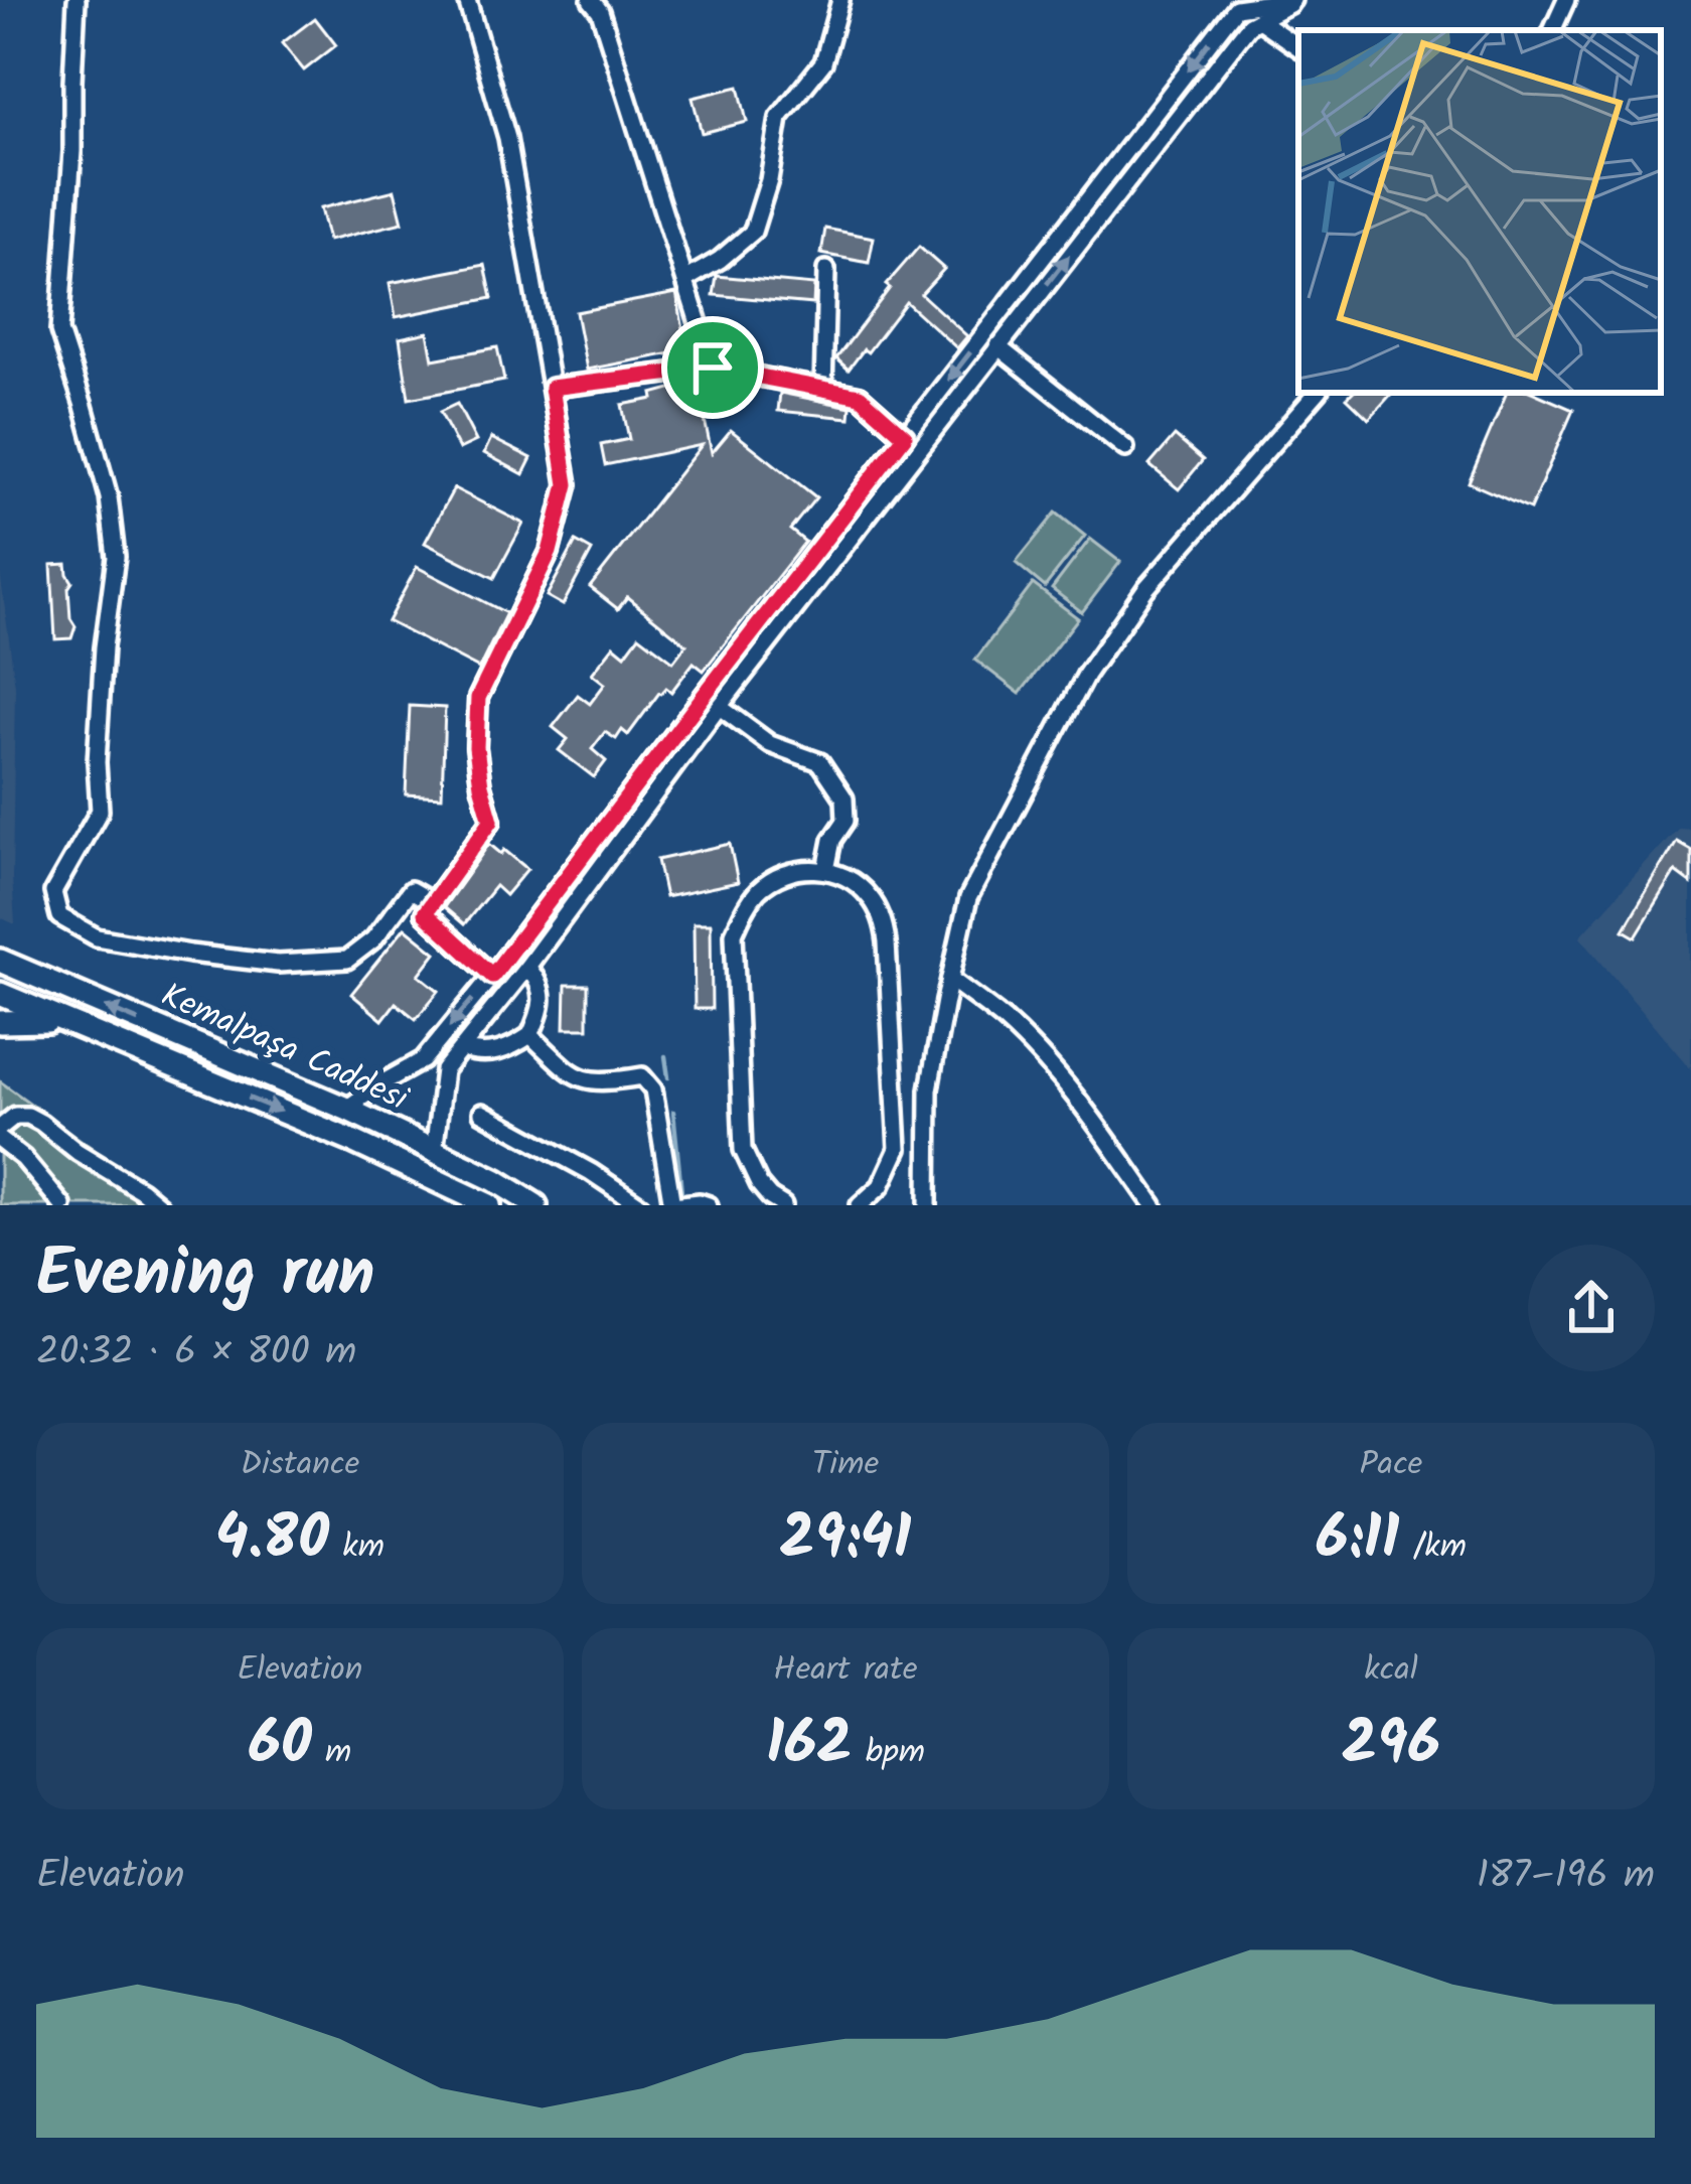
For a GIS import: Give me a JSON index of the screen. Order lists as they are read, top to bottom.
{
  "streets": {
    "main road": ["Kemalpaşa Caddesi"]
  },
  "page": {
    "heading": ["Evening run", "20:32 · 6 × 800 m"],
    "stats": [
      ["Distance", "4.80 km"],
      ["Time", "29:41"],
      ["Pace", "6:11 /km"],
      ["Elevation", "60 m"],
      ["Heart rate", "162 bpm"],
      ["kcal", "296"]
    ],
    "chart": ["Elevation", "187–196 m"]
  }
}
